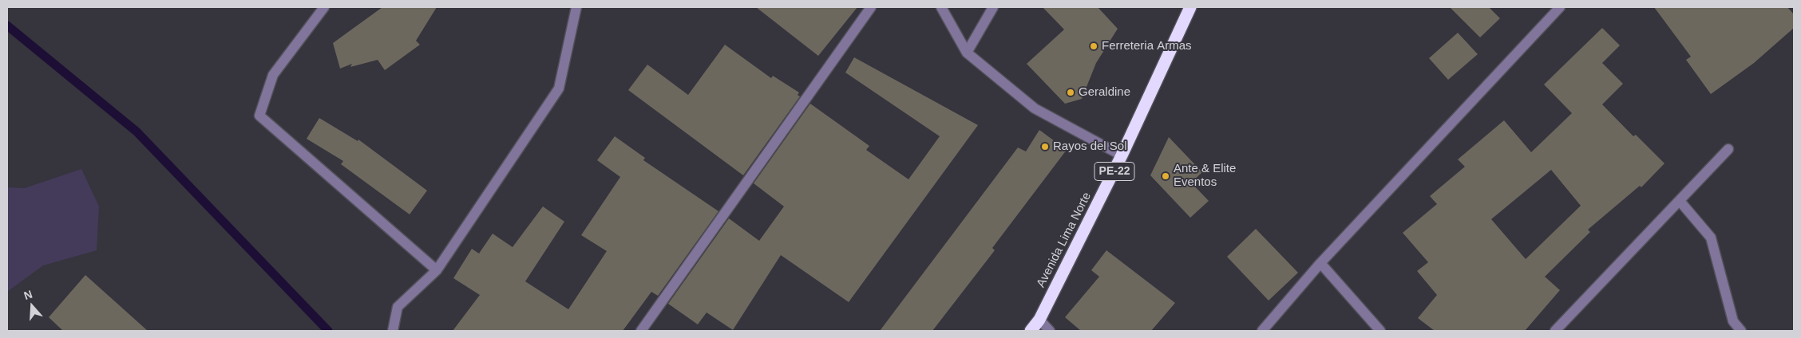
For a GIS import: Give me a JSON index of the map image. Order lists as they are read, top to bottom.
{
  "streets": {
    "highway": ["PE-22", "Avenida Lima Norte"]
  },
  "places": [
    "Ferreteria Armas",
    "Geraldine",
    "Rayos del Sol",
    "Ante & Elite Eventos"
  ],
  "north": "top"
}
